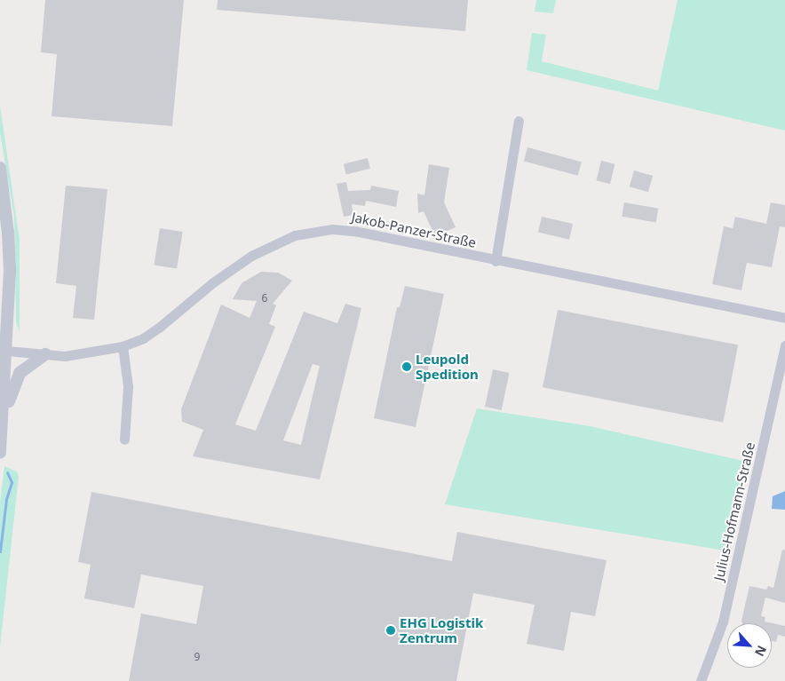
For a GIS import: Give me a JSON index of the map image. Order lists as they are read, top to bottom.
{
  "streets": {
    "street": ["Jakob-Panzer-Straße", "Julius-Hofmann-Straße"]
  },
  "places": ["Leupold Spedition", "EHG Logistik Zentrum"],
  "house_numbers": ["6", "9"],
  "north": "bottom right"
}
